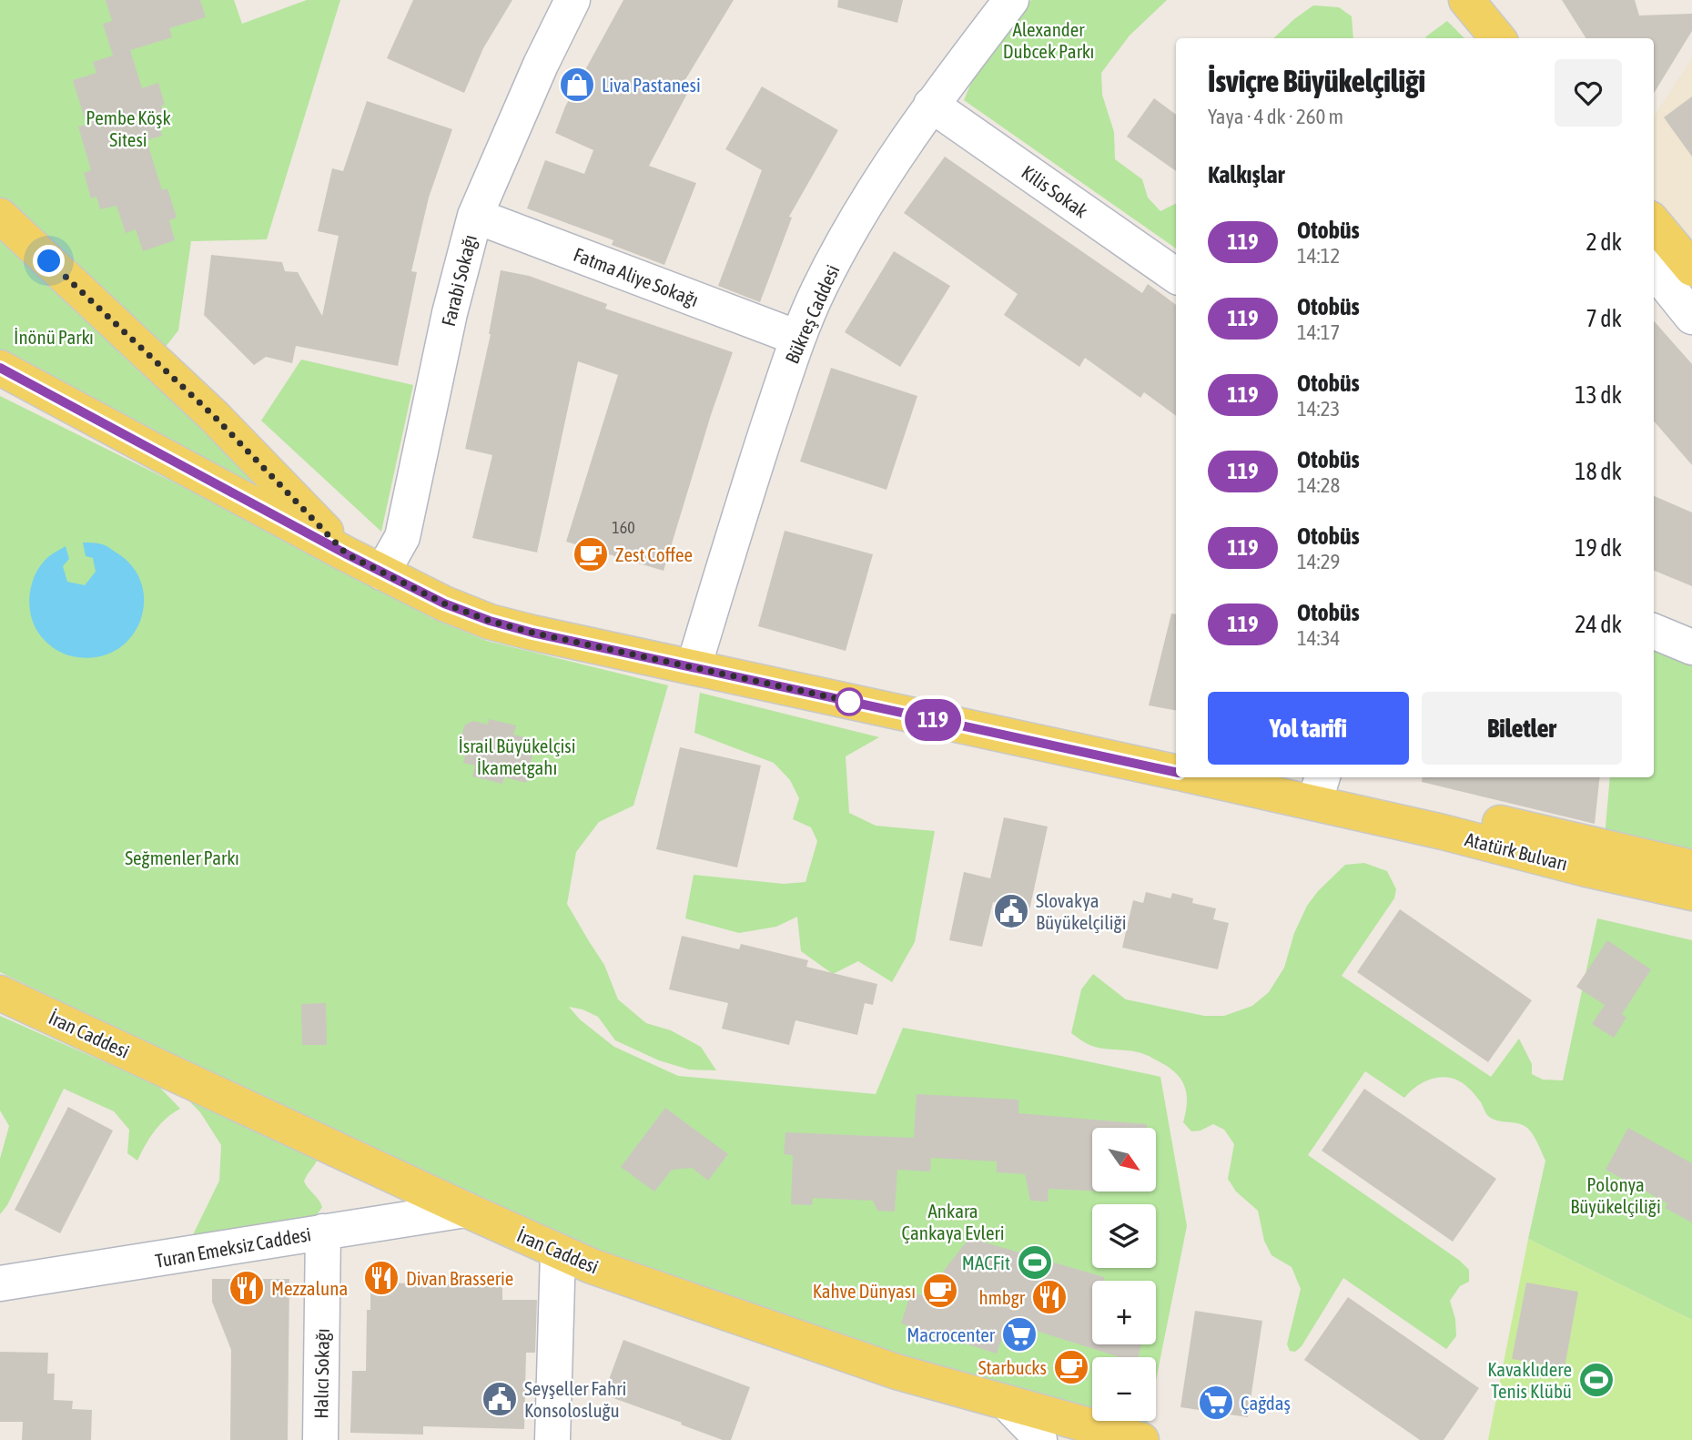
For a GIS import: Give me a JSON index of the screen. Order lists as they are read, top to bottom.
{
  "streets": {
    "main road": ["Atatürk Bulvarı", "İran Caddesi"],
    "street": [
      "Kilis Sokak",
      "Fatma Aliye Sokağı",
      "Farabi Sokağı",
      "Bükreş Caddesi",
      "Turan Emeksiz Caddesi",
      "Halıcı Sokağı"
    ]
  },
  "crossings": [
    ["Kilis Sokak", "Bükreş Caddesi"],
    ["Fatma Aliye Sokağı", "Farabi Sokağı"],
    ["Fatma Aliye Sokağı", "Bükreş Caddesi"],
    ["Farabi Sokağı", "Atatürk Bulvarı"],
    ["Bükreş Caddesi", "Atatürk Bulvarı"],
    ["İran Caddesi", "Turan Emeksiz Caddesi"],
    ["Turan Emeksiz Caddesi", "Halıcı Sokağı"]
  ],
  "parks": [
    "Alexander Dubcek Parkı",
    "Pembe Köşk Sitesi",
    "İnönü Parkı",
    "İsrail Büyükelçisi İkametgahı",
    "Seğmenler Parkı",
    "Polonya Büyükelçiliği",
    "Ankara Çankaya Evleri"
  ],
  "places": {
    "shop": ["Liva Pastanesi"],
    "cafe": ["Zest Coffee", "Kahve Dünyası", "Starbucks"],
    "public building": ["Slovakya Büyükelçiliği", "Seyşeller Fahri Konsolosluğu"],
    "sports": ["MACFit", "Kavaklıdere Tenis Klübü"],
    "restaurant": ["Divan Brasserie", "Mezzaluna", "hmbgr"],
    "supermarket": ["Macrocenter", "Çağdaş"]
  },
  "lines": ["bus line 119"],
  "house_numbers": ["160"],
  "north": "bottom right",
  "page": {
    "on_map": "119",
    "heading": [
      ["İsviçre Büyükelçiliği", "Yaya · 4 dk · 260 m"],
      "Kalkışlar"
    ],
    "list": [
      {
        "mark": "119",
        "name": "Otobüs",
        "note": "14:12",
        "value": "2 dk"
      },
      {
        "mark": "119",
        "name": "Otobüs",
        "note": "14:17",
        "value": "7 dk"
      },
      {
        "mark": "119",
        "name": "Otobüs",
        "note": "14:23",
        "value": "13 dk"
      },
      {
        "mark": "119",
        "name": "Otobüs",
        "note": "14:28",
        "value": "18 dk"
      },
      {
        "mark": "119",
        "name": "Otobüs",
        "note": "14:29",
        "value": "19 dk"
      },
      {
        "mark": "119",
        "name": "Otobüs",
        "note": "14:34",
        "value": "24 dk"
      }
    ],
    "buttons": ["Yol tarifi", "Biletler"],
    "map_buttons": ["+", "−"]
  }
}
